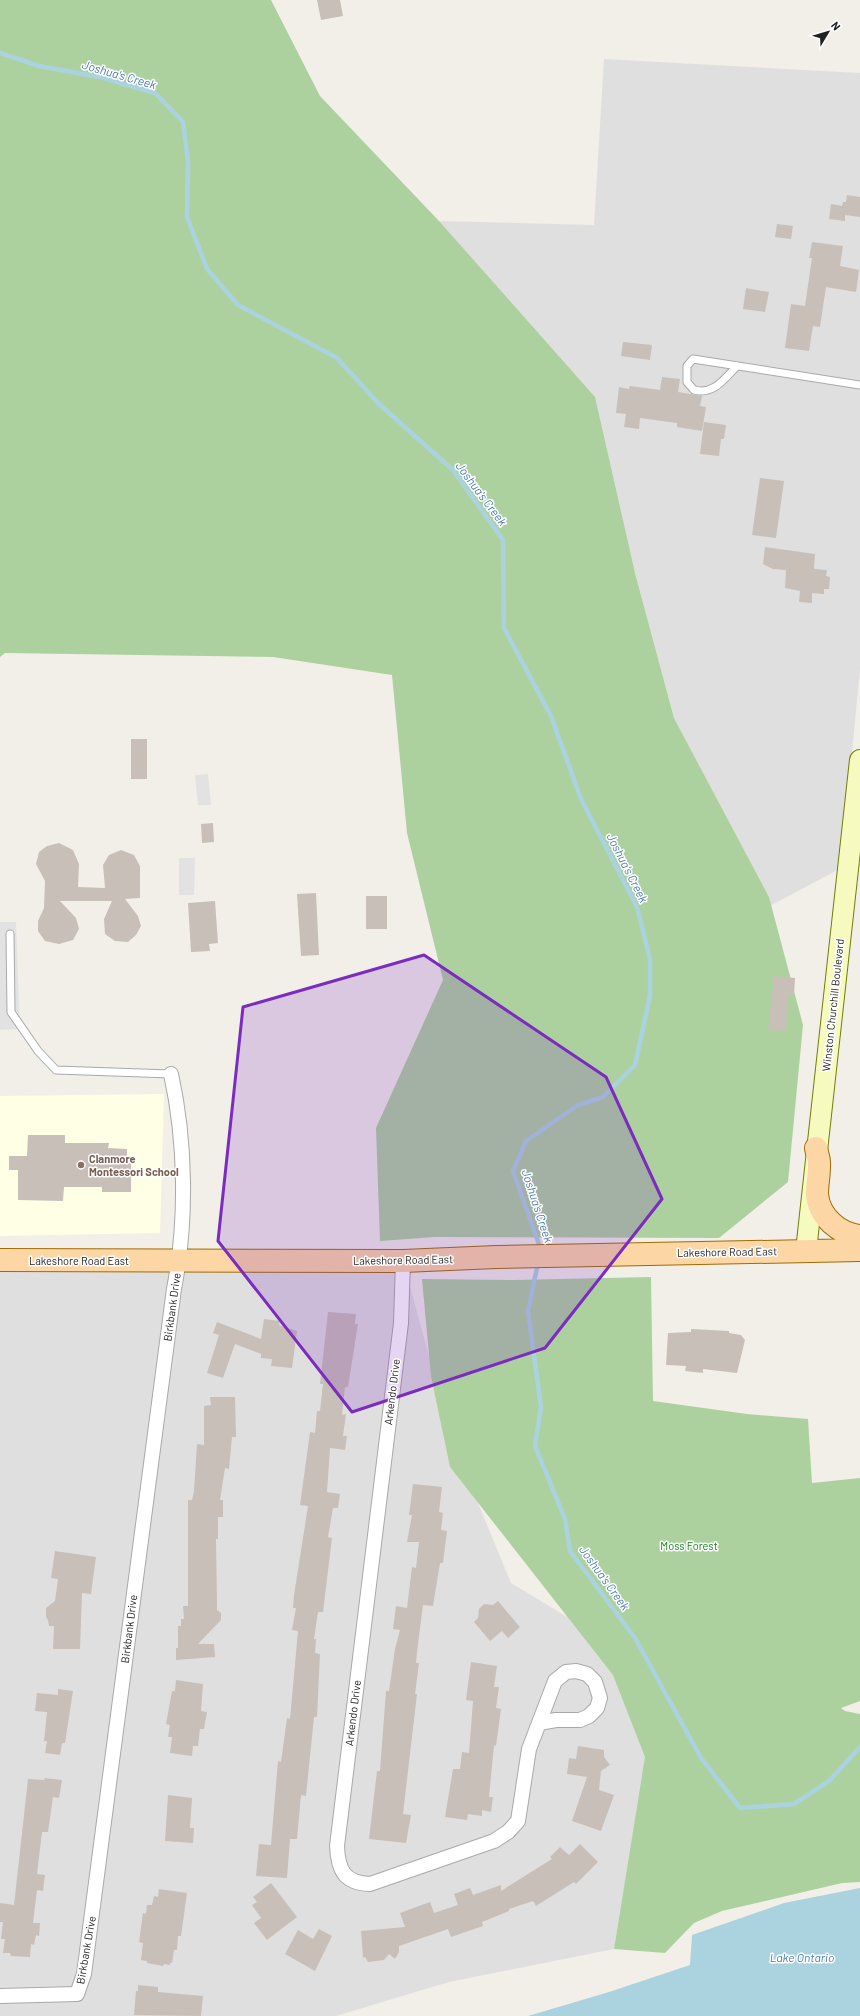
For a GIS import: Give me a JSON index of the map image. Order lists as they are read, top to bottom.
{
  "streets": {
    "main road": ["Winston Churchill Boulevard", "Lakeshore Road East"],
    "street": ["Birkbank Drive", "Arkendo Drive"]
  },
  "crossings": [
    ["Winston Churchill Boulevard", "Lakeshore Road East"],
    ["Lakeshore Road East", "Birkbank Drive"],
    ["Lakeshore Road East", "Arkendo Drive"]
  ],
  "water": ["Joshua's Creek", "Lake Ontario"],
  "parks": ["Moss Forest"],
  "places": ["Clanmore Montessori School"],
  "north": "top right"
}
